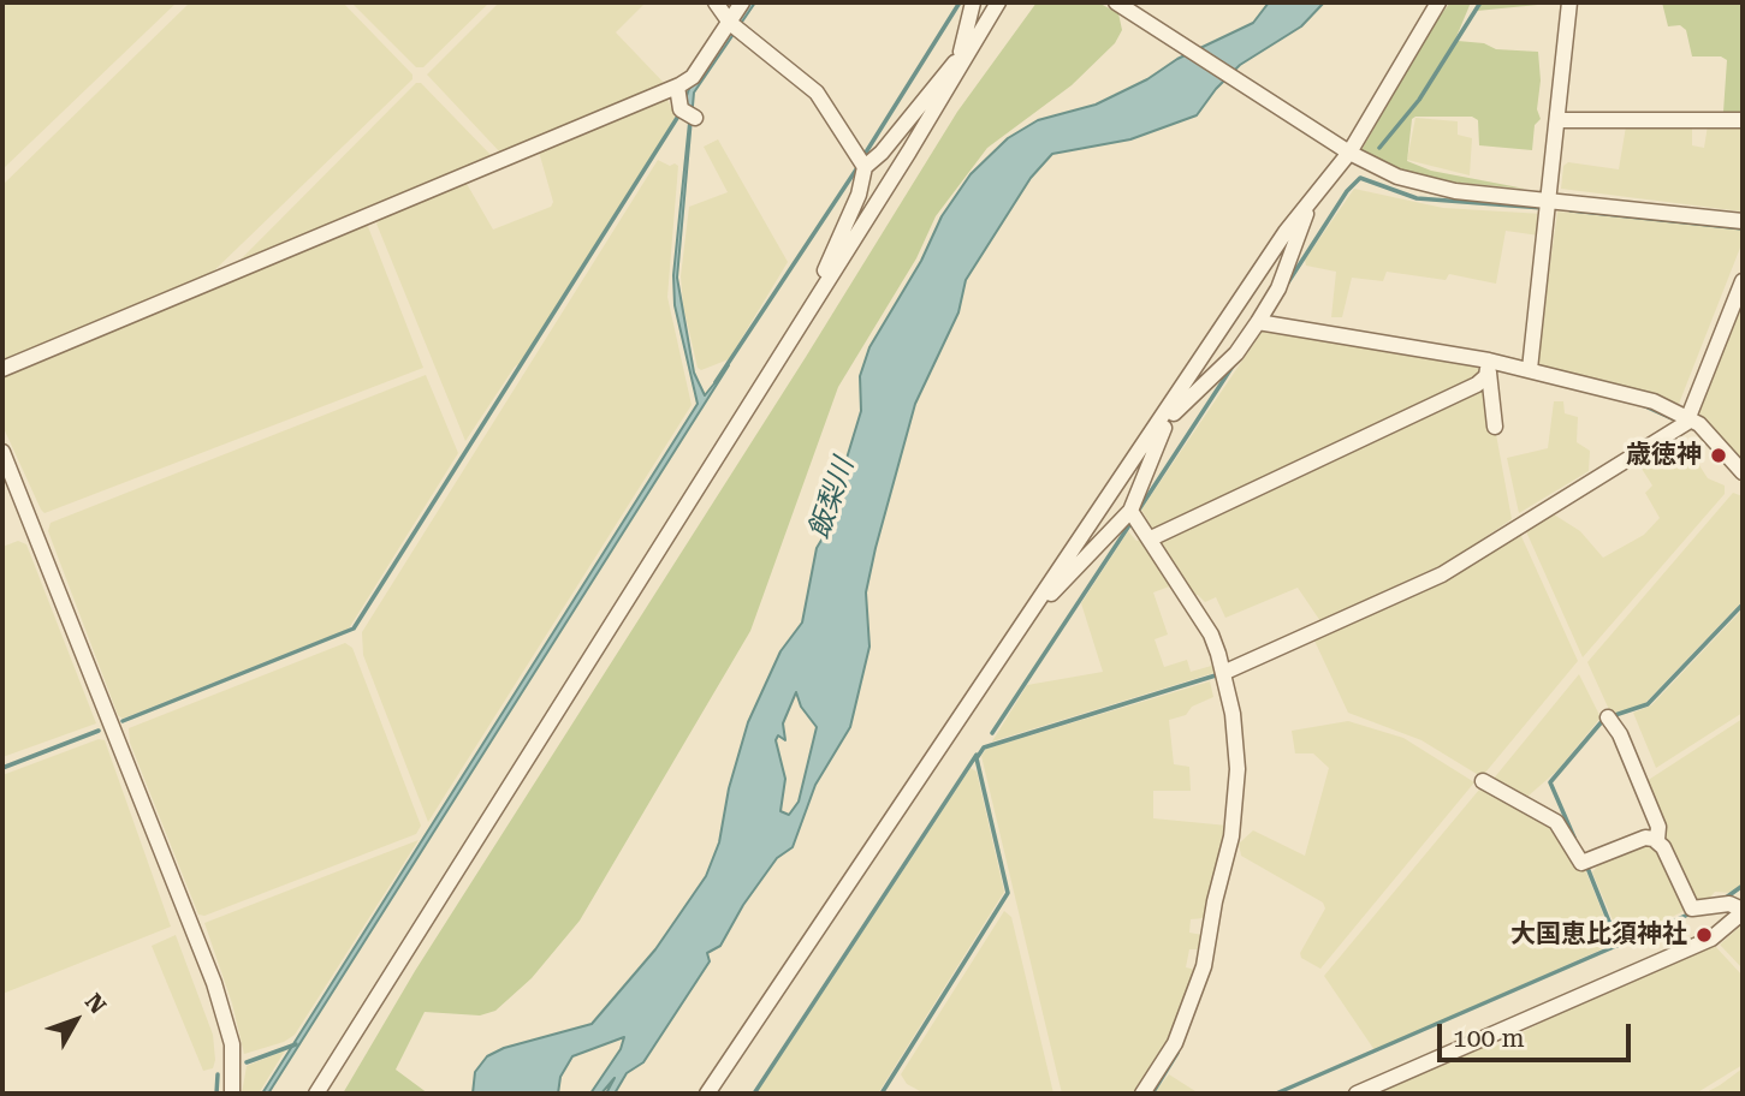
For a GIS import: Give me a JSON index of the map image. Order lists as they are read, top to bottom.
{
  "water": ["飯梨川"],
  "places": ["歳徳神", "大国恵比須神社"],
  "scale_bar": "100 m",
  "north": "top right"
}
